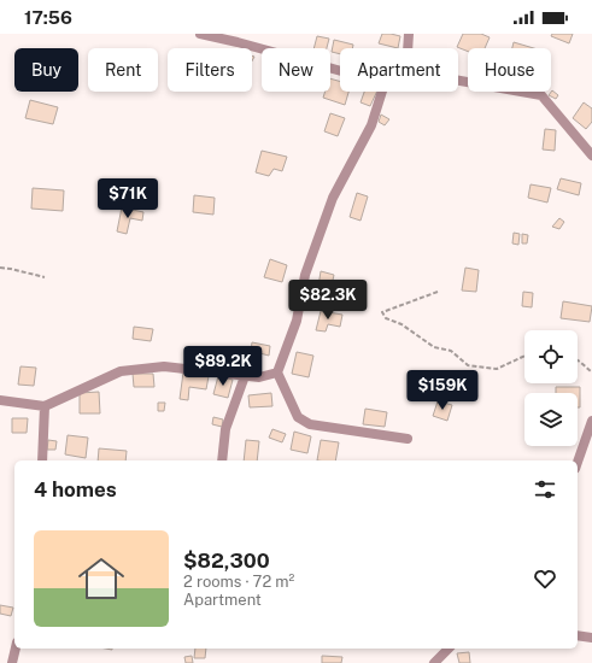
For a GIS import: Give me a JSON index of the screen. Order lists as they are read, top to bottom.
{
  "page": {
    "status": "17:56",
    "chip": [
      "Buy",
      "Rent",
      "Filters",
      "New",
      "Apartment",
      "House"
    ],
    "price": [
      "$71K",
      "$82.3K",
      "$89.2K",
      "$159K"
    ],
    "heading": "4 homes",
    "list": [
      {
        "name": "$82,300",
        "note": "2 rooms · 72 m² · Apartment"
      }
    ]
  }
}
